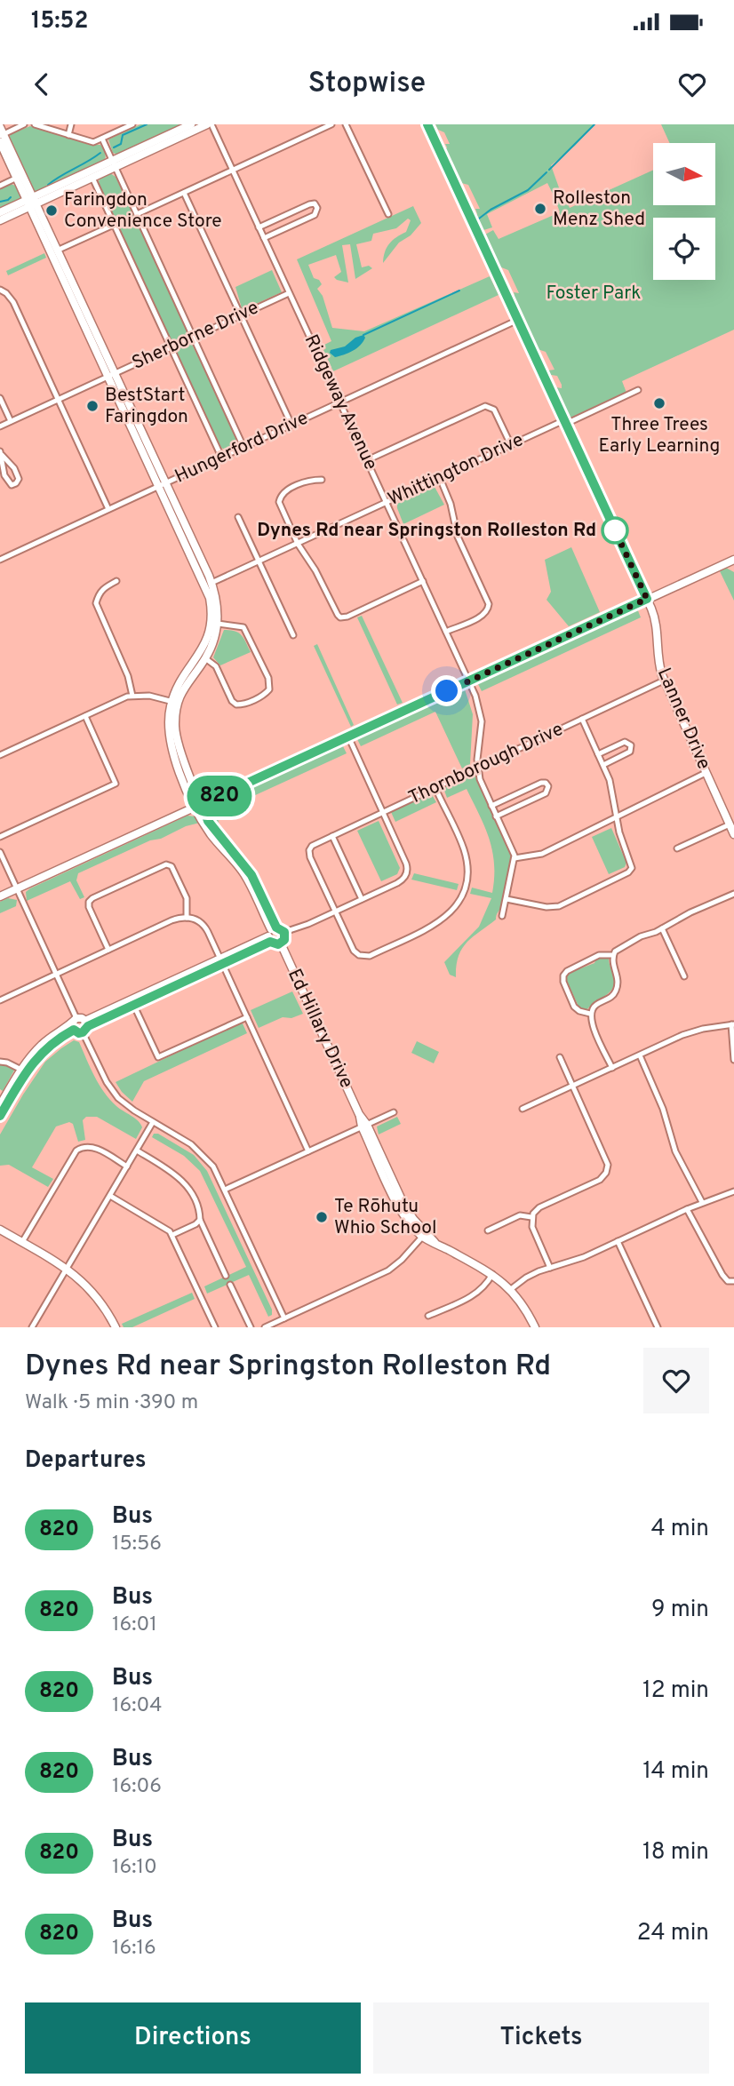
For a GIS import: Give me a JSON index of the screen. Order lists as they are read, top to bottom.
{
  "streets": {
    "street": [
      "Sherborne Drive",
      "Ridgeway Avenue",
      "Hungerford Drive",
      "Whittington Drive",
      "Lanner Drive",
      "Thornborough Drive",
      "Ed Hillary Drive"
    ]
  },
  "crossings": [
    ["Sherborne Drive", "Ridgeway Avenue"],
    ["Ridgeway Avenue", "Hungerford Drive"],
    ["Ridgeway Avenue", "Whittington Drive"],
    ["Ridgeway Avenue", "Thornborough Drive"],
    ["Hungerford Drive", "Lanner Drive"],
    ["Whittington Drive", "Lanner Drive"],
    ["Lanner Drive", "Thornborough Drive"]
  ],
  "parks": ["Foster Park"],
  "places": [
    "Rolleston Menz Shed",
    "Faringdon Convenience Store",
    "Three Trees Early Learning",
    "BestStart Faringdon",
    "Dynes Rd near Springston Rolleston Rd",
    "Te Rōhutu Whio School"
  ],
  "lines": ["bus line 820"],
  "north": "right",
  "page": {
    "status": "15:52",
    "header": "Stopwise",
    "on_map": "820",
    "heading": [
      ["Dynes Rd near Springston Rolleston Rd", "Walk · 5 min · 390 m"],
      "Departures"
    ],
    "list": [
      {
        "mark": "820",
        "name": "Bus",
        "note": "15:56",
        "value": "4 min"
      },
      {
        "mark": "820",
        "name": "Bus",
        "note": "16:01",
        "value": "9 min"
      },
      {
        "mark": "820",
        "name": "Bus",
        "note": "16:04",
        "value": "12 min"
      },
      {
        "mark": "820",
        "name": "Bus",
        "note": "16:06",
        "value": "14 min"
      },
      {
        "mark": "820",
        "name": "Bus",
        "note": "16:10",
        "value": "18 min"
      },
      {
        "mark": "820",
        "name": "Bus",
        "note": "16:16",
        "value": "24 min"
      }
    ],
    "buttons": ["Directions", "Tickets"]
  }
}
